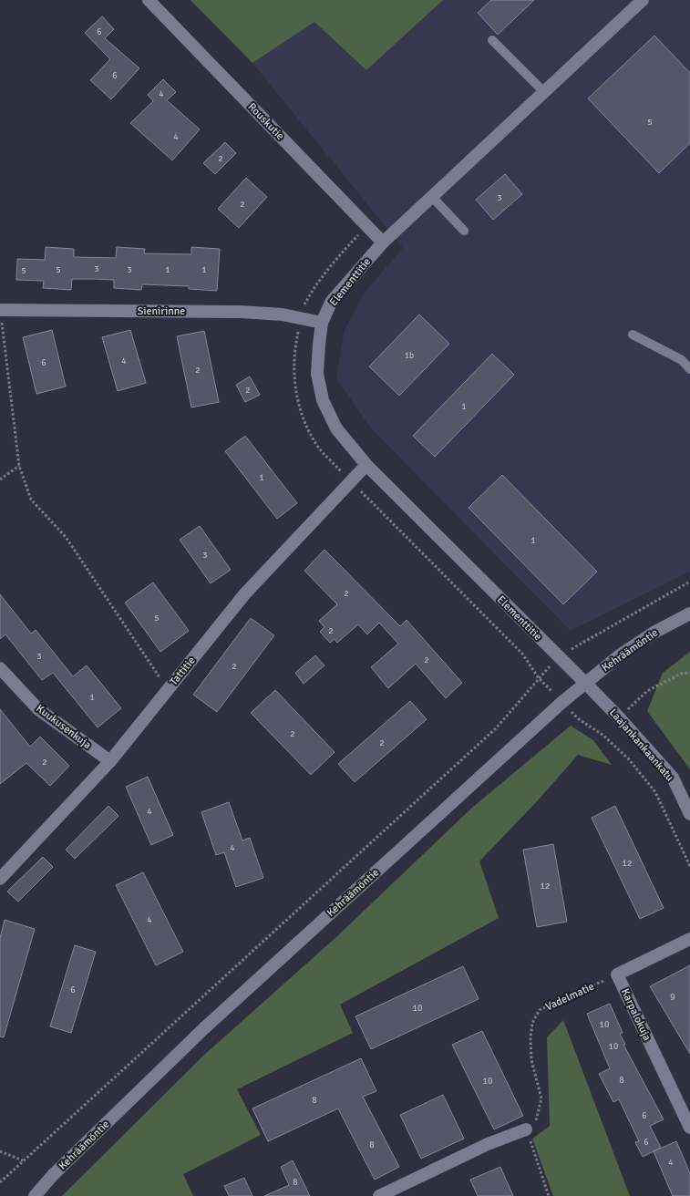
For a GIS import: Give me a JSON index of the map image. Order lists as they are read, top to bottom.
{
  "streets": {
    "street": [
      "Rouskutie",
      "Elementtitie",
      "Sienirinne",
      "Kehräämöntie",
      "Tattitie",
      "Kuukusenkuja",
      "Laajankankaankatu",
      "Karpalokuja"
    ],
    "path": ["Vadelmatie"]
  },
  "crossings": [
    ["Rouskutie", "Elementtitie"],
    ["Elementtitie", "Sienirinne"],
    ["Elementtitie", "Kehräämöntie"],
    ["Elementtitie", "Tattitie"],
    ["Elementtitie", "Laajankankaankatu"],
    ["Kehräämöntie", "Laajankankaankatu"],
    ["Tattitie", "Kuukusenkuja"],
    ["Vadelmatie", "Karpalokuja"]
  ],
  "house_numbers": [
    "6",
    "6",
    "4",
    "5",
    "4",
    "2",
    "3",
    "2",
    "3",
    "5",
    "3",
    "1",
    "1",
    "5",
    "1b",
    "4",
    "6",
    "2",
    "2",
    "1",
    "1",
    "1",
    "3",
    "2",
    "5",
    "2",
    "3",
    "2",
    "2",
    "1",
    "2",
    "2",
    "2",
    "4",
    "4",
    "12",
    "12",
    "4",
    "6",
    "9",
    "10",
    "10",
    "10",
    "8",
    "10",
    "8",
    "6",
    "6",
    "8",
    "4",
    "8"
  ]
}
